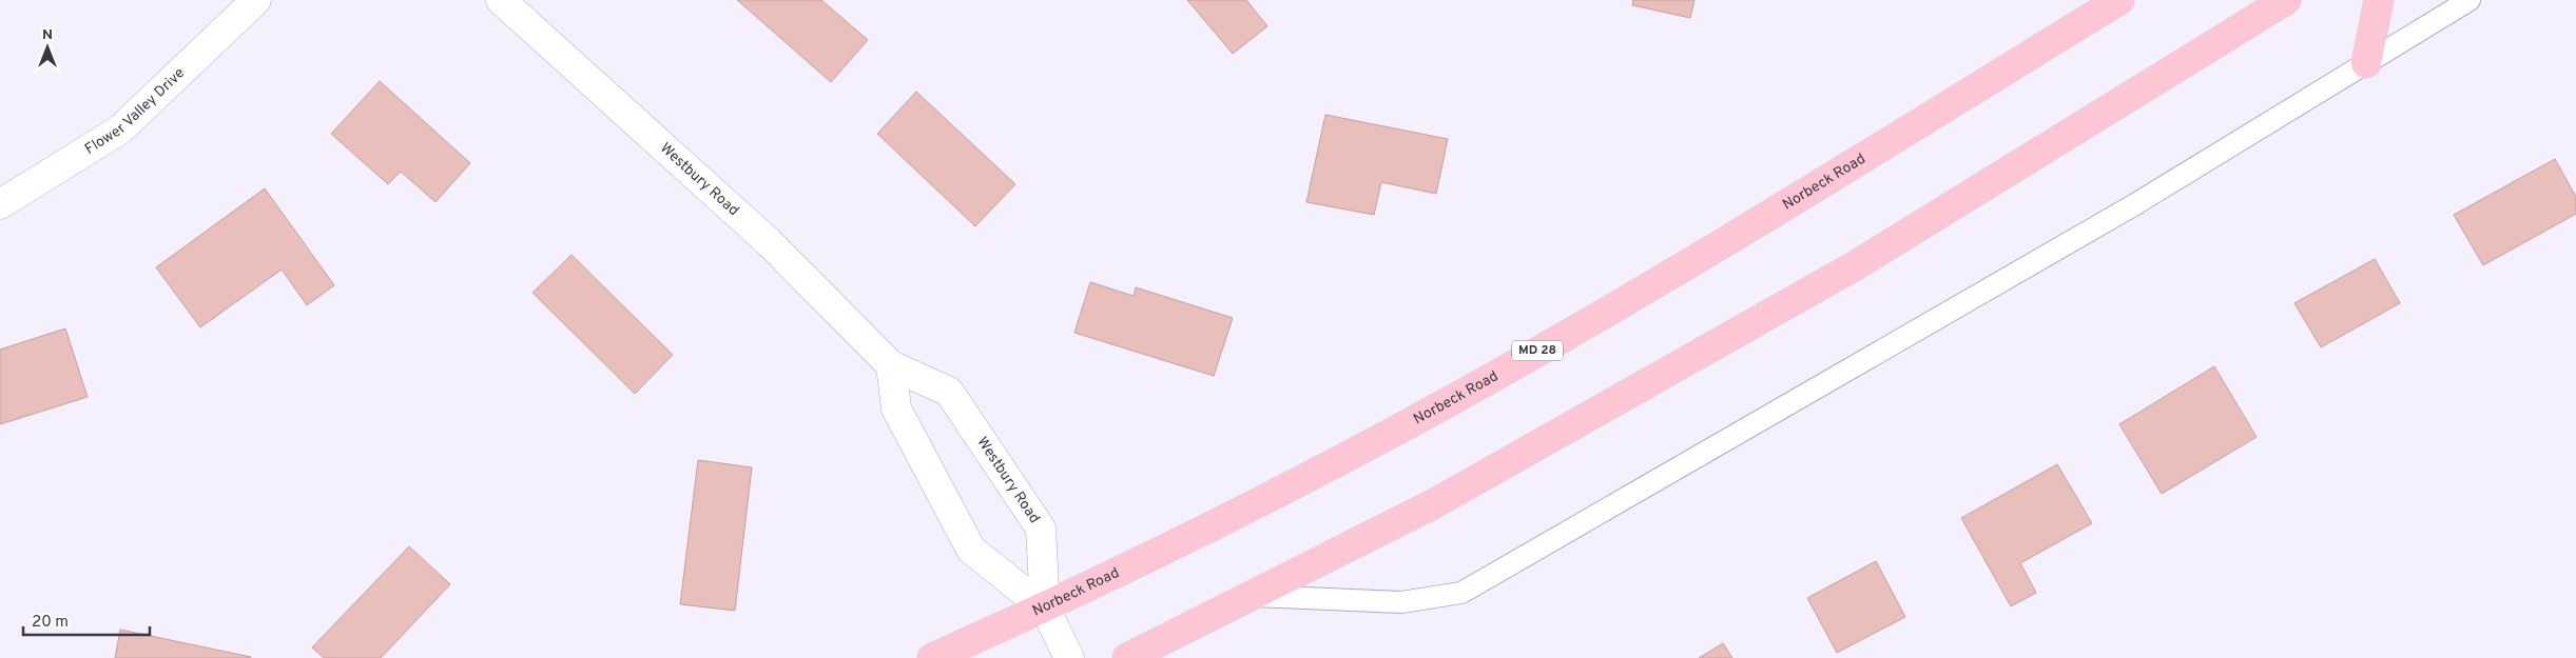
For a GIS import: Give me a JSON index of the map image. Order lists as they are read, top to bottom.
{
  "streets": {
    "main road": ["Norbeck Road", "MD 28"],
    "street": ["Flower Valley Drive", "Westbury Road"]
  },
  "crossings": [
    ["Westbury Road", "Norbeck Road"]
  ],
  "scale_bar": "20 m",
  "north": "top"
}
